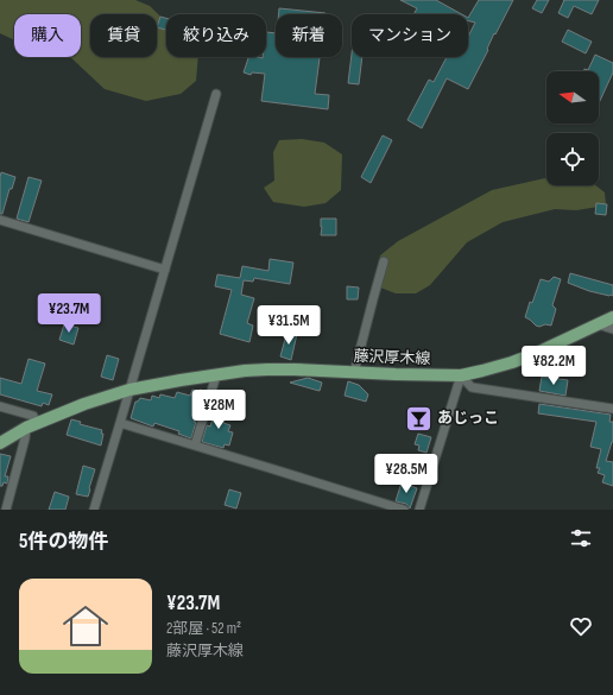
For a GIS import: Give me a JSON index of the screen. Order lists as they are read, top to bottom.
{
  "streets": {
    "main road": ["藤沢厚木線"]
  },
  "places": {
    "bar": ["あじっこ"]
  },
  "north": "left",
  "page": {
    "chip": [
      "購入",
      "賃貸",
      "絞り込み",
      "新着",
      "マンション"
    ],
    "price": [
      "¥23.7M",
      "¥31.5M",
      "¥82.2M",
      "¥28M",
      "¥28.5M"
    ],
    "heading": "5件の物件",
    "list": [
      {
        "name": "¥23.7M",
        "note": "2部屋 · 52 m² · 藤沢厚木線"
      }
    ]
  }
}
